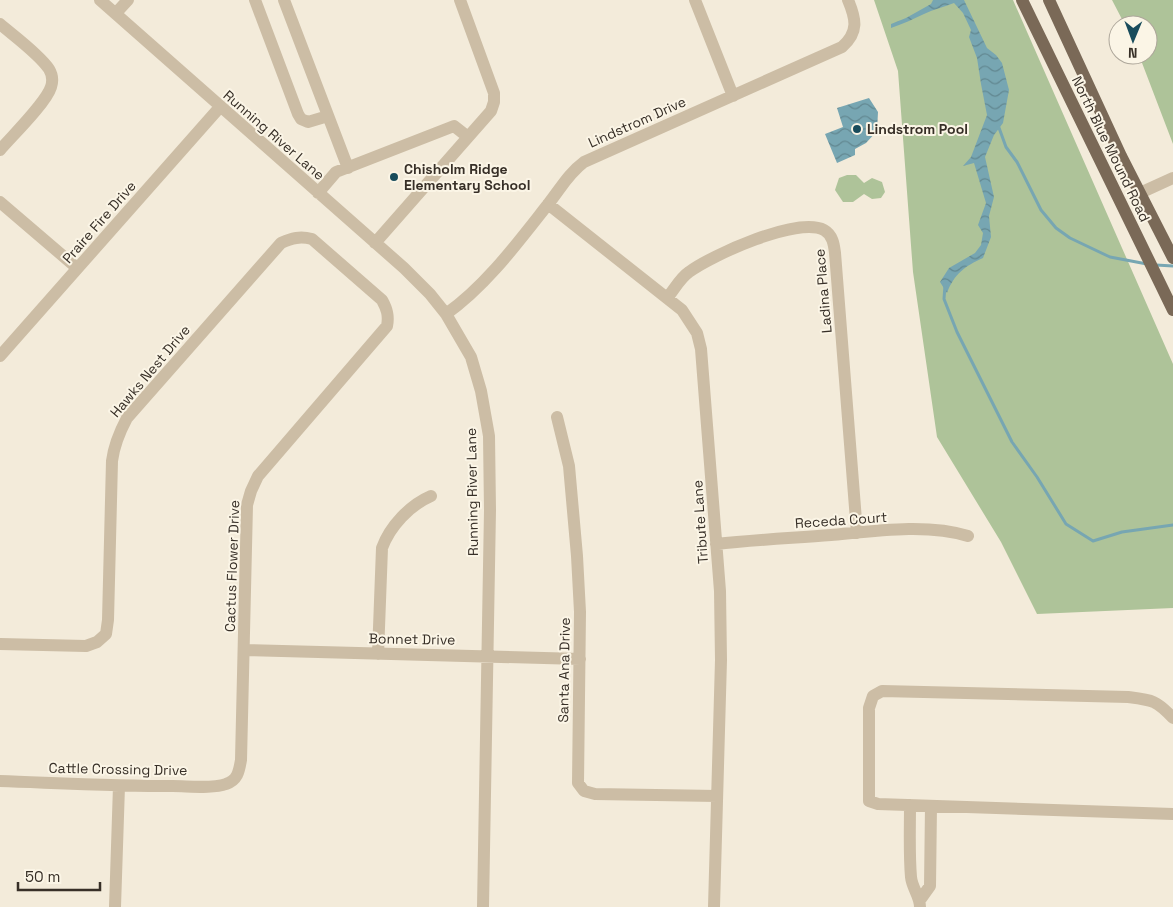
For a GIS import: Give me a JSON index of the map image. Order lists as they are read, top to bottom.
{
  "streets": {
    "main road": ["North Blue Mound Road"],
    "street": [
      "Lindstrom Drive",
      "Running River Lane",
      "Praire Fire Drive",
      "Ladina Place",
      "Hawks Nest Drive",
      "Receda Court",
      "Tribute Lane",
      "Cactus Flower Drive",
      "Bonnet Drive",
      "Santa Ana Drive",
      "Cattle Crossing Drive"
    ]
  },
  "crossings": [
    ["Lindstrom Drive", "Running River Lane"],
    ["Lindstrom Drive", "Tribute Lane"],
    ["Running River Lane", "Praire Fire Drive"],
    ["Running River Lane", "Bonnet Drive"],
    ["Ladina Place", "Receda Court"],
    ["Ladina Place", "Tribute Lane"],
    ["Hawks Nest Drive", "Cactus Flower Drive"],
    ["Receda Court", "Tribute Lane"],
    ["Tribute Lane", "Santa Ana Drive"],
    ["Cactus Flower Drive", "Bonnet Drive"],
    ["Cactus Flower Drive", "Cattle Crossing Drive"],
    ["Bonnet Drive", "Santa Ana Drive"]
  ],
  "places": ["Lindstrom Pool", "Chisholm Ridge Elementary School"],
  "scale_bar": "50 m",
  "north": "bottom"
}
